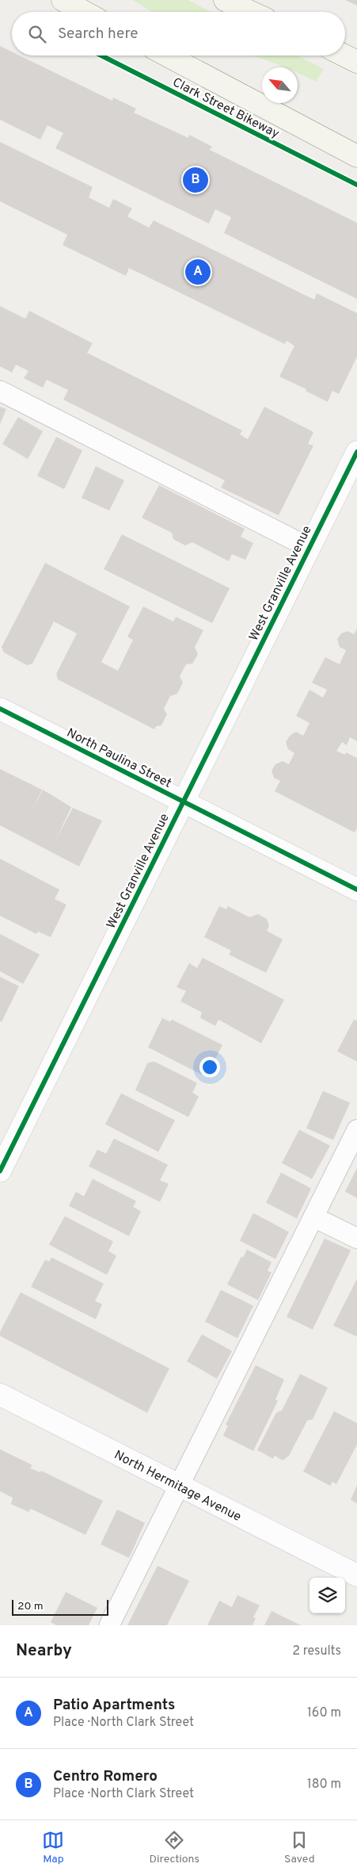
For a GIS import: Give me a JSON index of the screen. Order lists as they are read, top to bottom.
{
  "streets": {
    "street": ["West Granville Avenue", "North Paulina Street", "North Hermitage Avenue"],
    "cycle path": ["Clark Street Bikeway"]
  },
  "crossings": [
    ["West Granville Avenue", "North Paulina Street"]
  ],
  "scale_bar": "20 m",
  "north": "top left",
  "page": {
    "search": "Search here",
    "pins": ["B", "A"],
    "scale": "20 m",
    "heading": ["Nearby", "2 results"],
    "list": [
      {
        "mark": "A",
        "name": "Patio Apartments",
        "note": "Place · North Clark Street",
        "value": "160 m"
      },
      {
        "mark": "B",
        "name": "Centro Romero",
        "note": "Place · North Clark Street",
        "value": "180 m"
      }
    ],
    "nav": ["Map", "Directions", "Saved"]
  }
}
